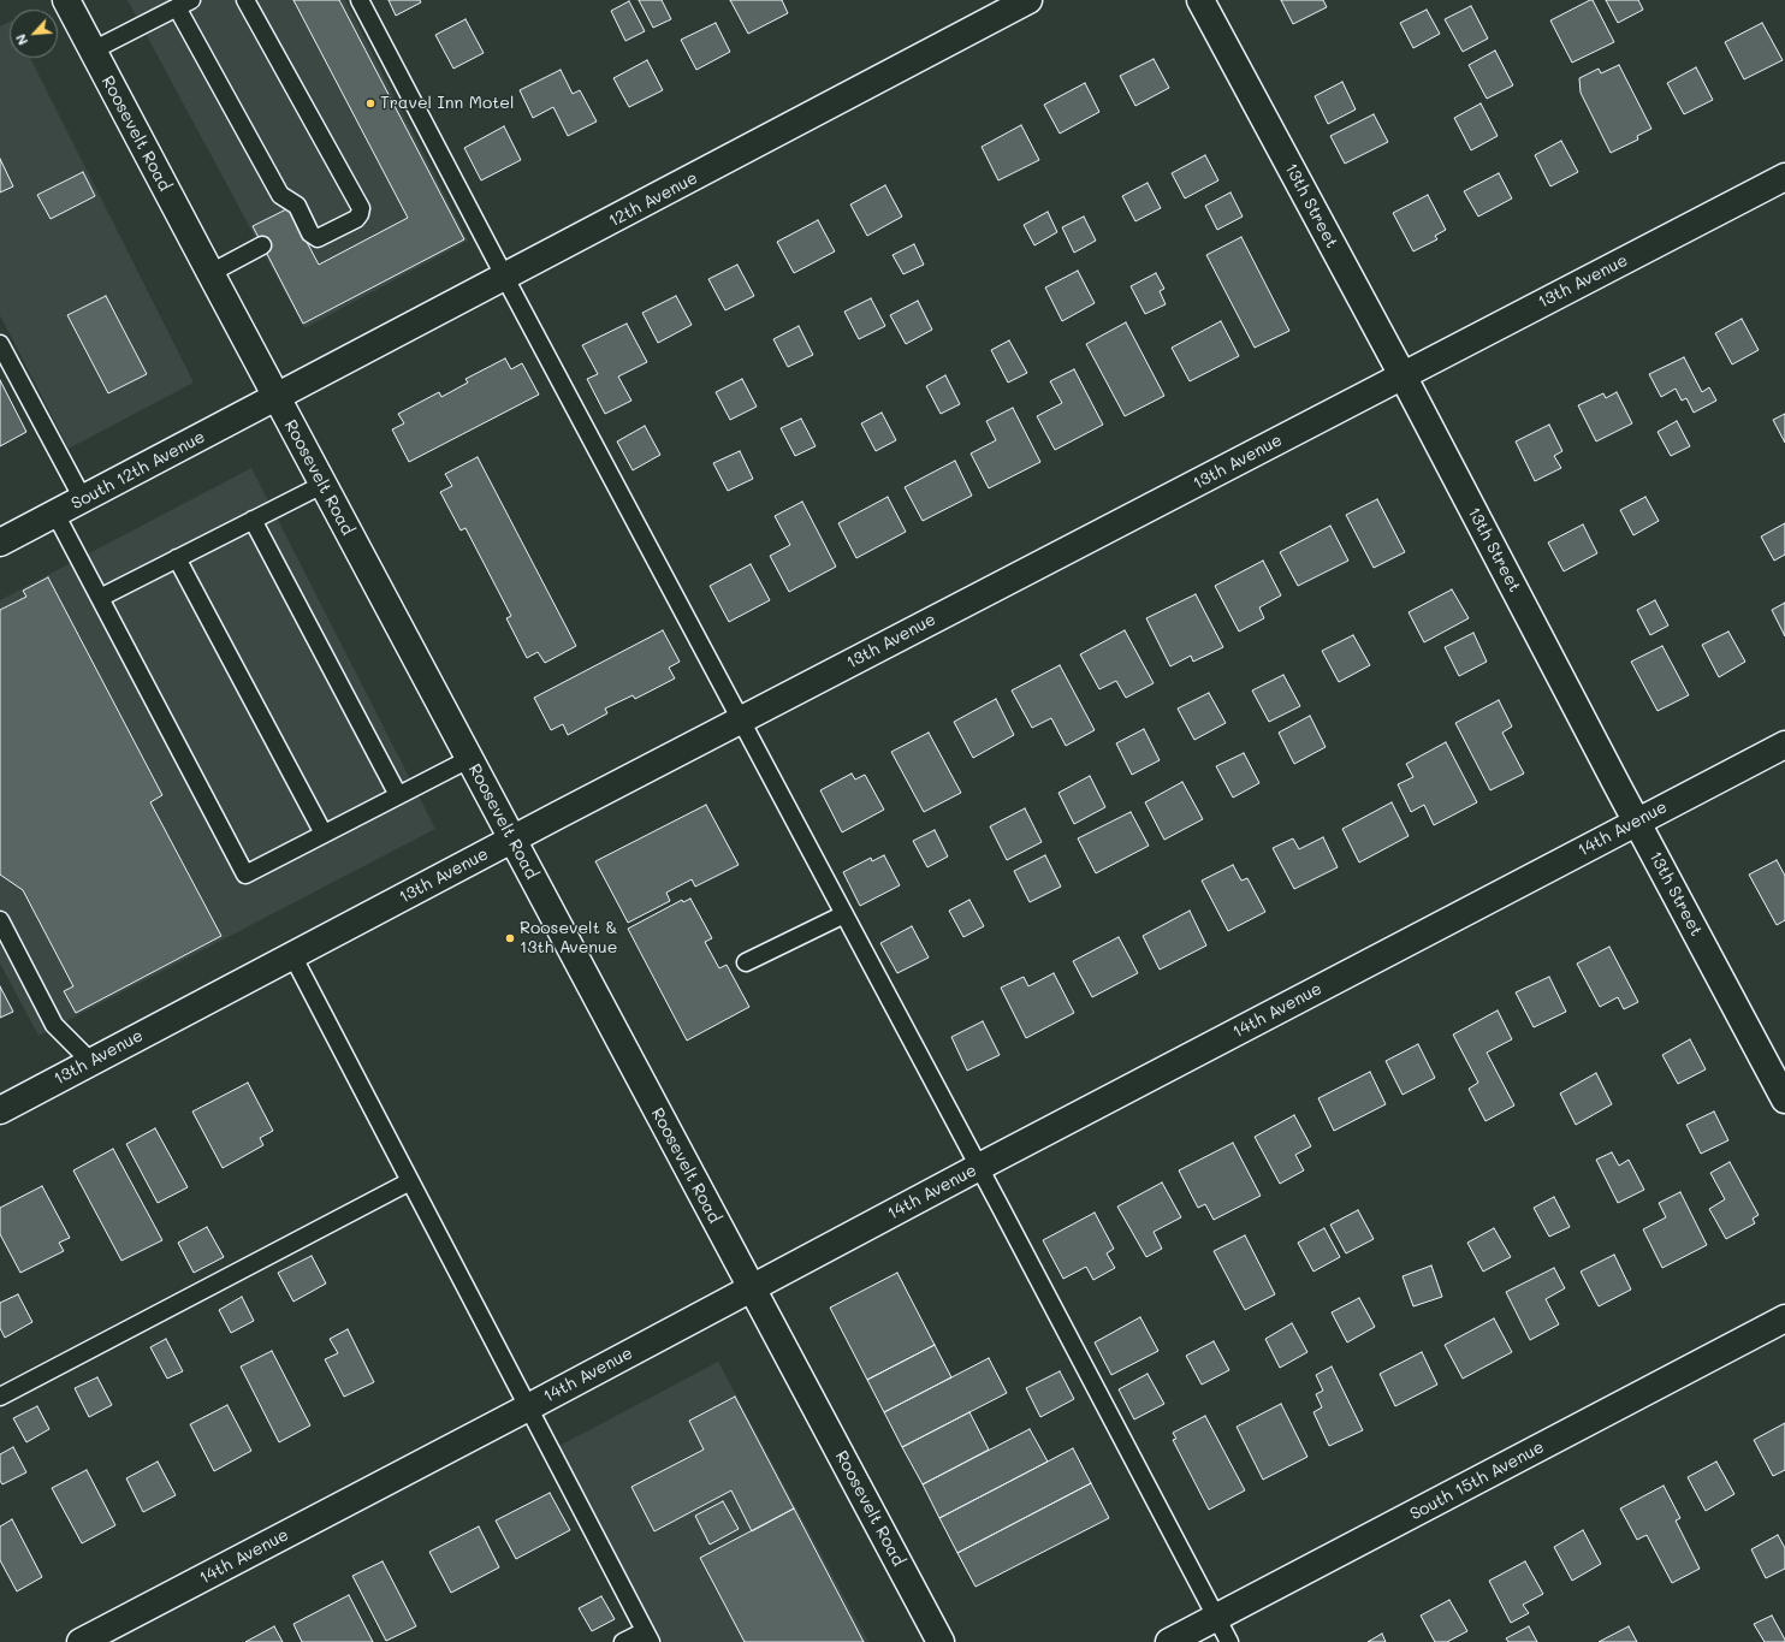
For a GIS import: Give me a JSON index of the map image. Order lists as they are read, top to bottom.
{
  "streets": {
    "street": [
      "Roosevelt Road",
      "12th Avenue",
      "13th Street",
      "13th Avenue",
      "South 12th Avenue",
      "14th Avenue",
      "South 15th Avenue"
    ]
  },
  "crossings": [
    ["Roosevelt Road", "12th Avenue"],
    ["Roosevelt Road", "13th Avenue"],
    ["Roosevelt Road", "South 12th Avenue"],
    ["Roosevelt Road", "14th Avenue"],
    ["12th Avenue", "South 12th Avenue"],
    ["13th Street", "13th Avenue"],
    ["13th Street", "14th Avenue"]
  ],
  "places": ["Travel Inn Motel", "Roosevelt & 13th Avenue"],
  "north": "bottom left"
}
